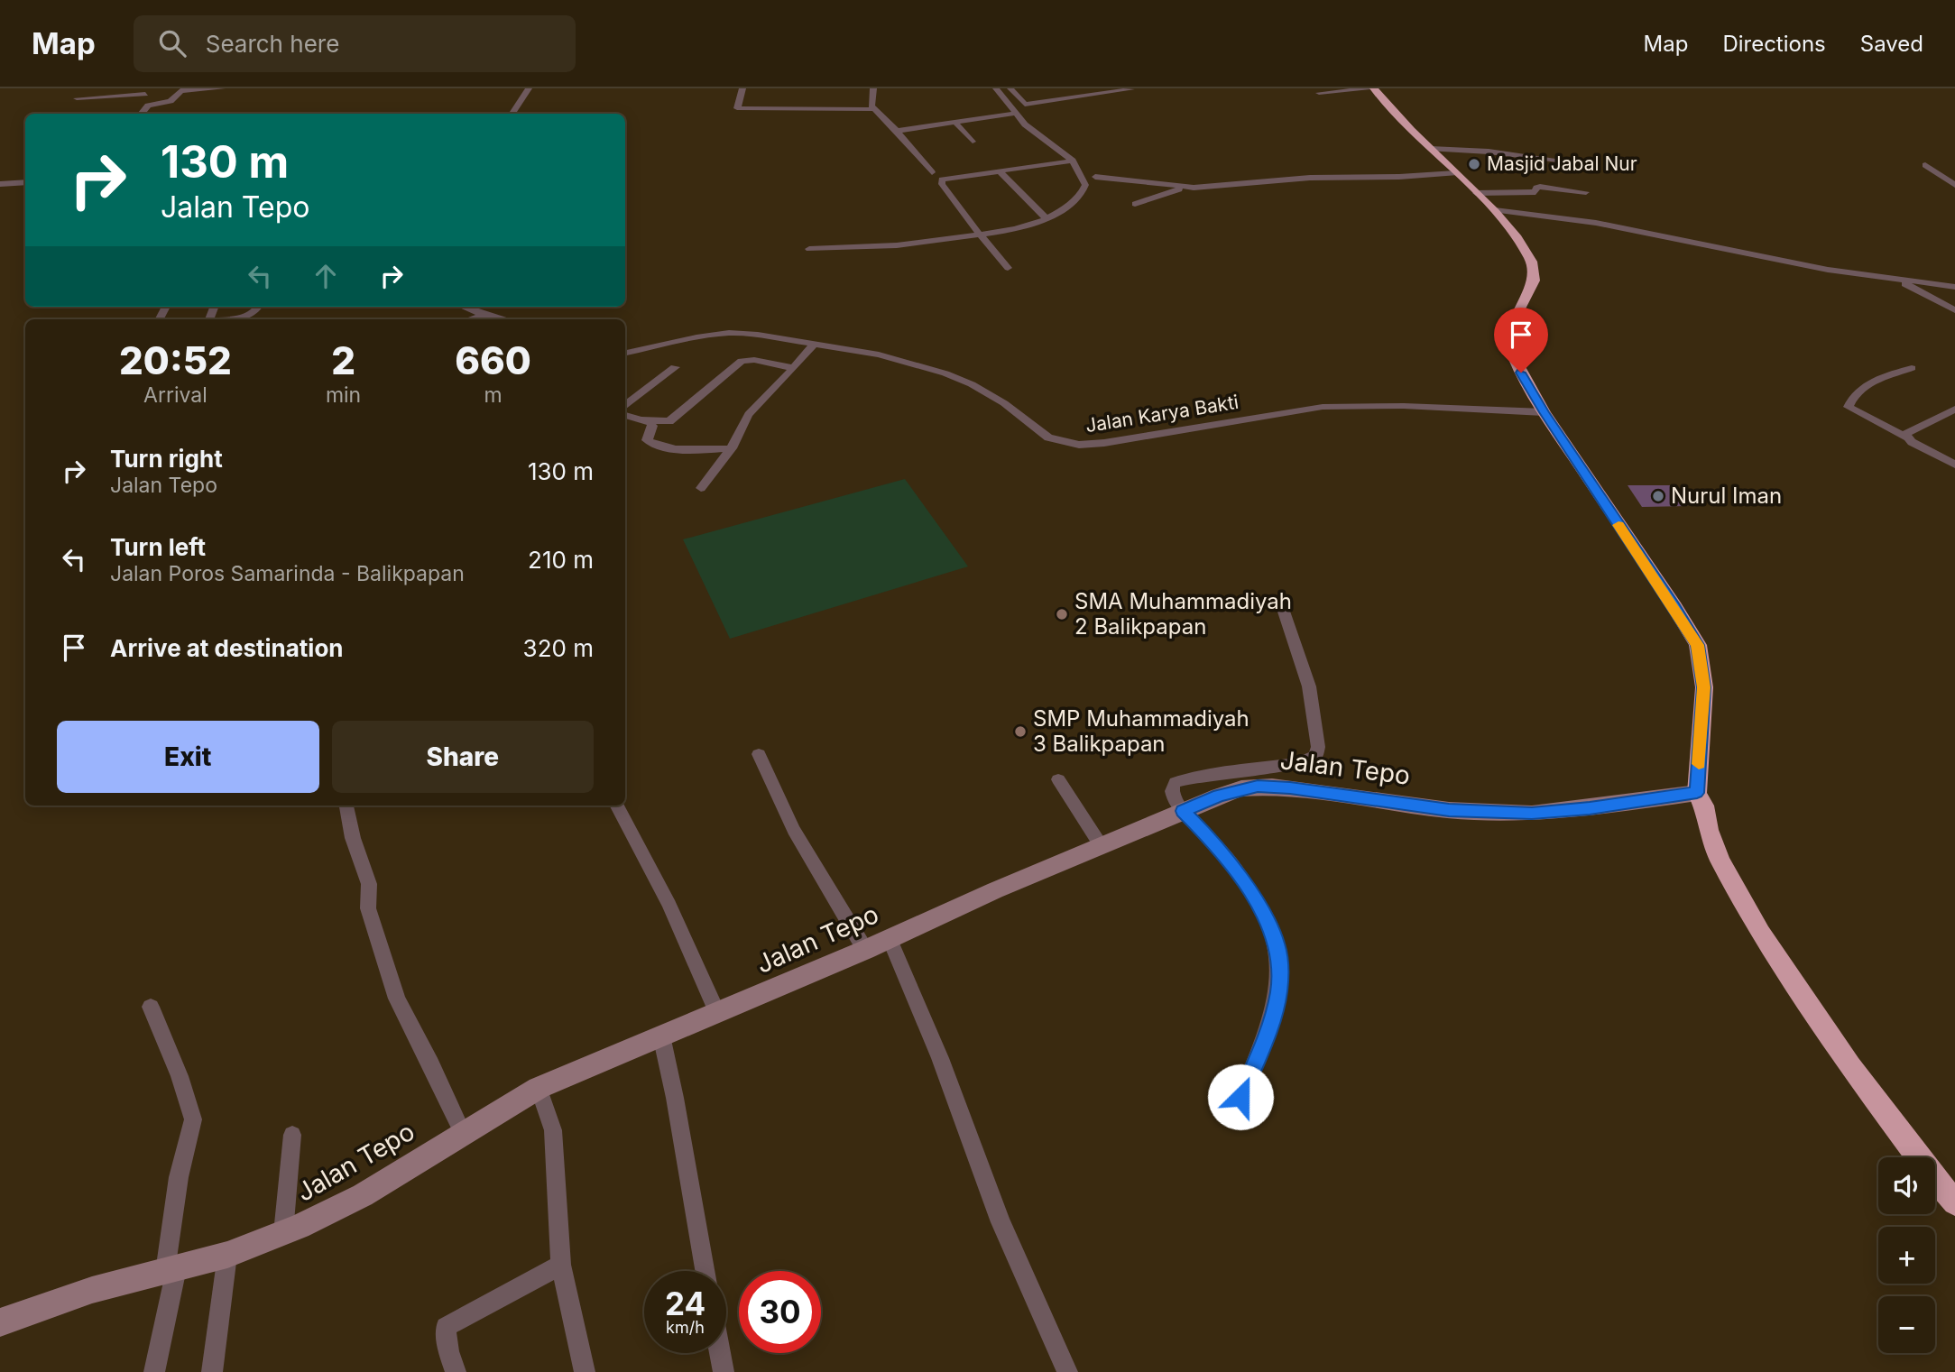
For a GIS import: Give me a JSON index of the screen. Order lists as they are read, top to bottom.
{
  "streets": {
    "street": ["Jalan Karya Bakti", "Jalan Tepo"]
  },
  "places": [
    "Masjid Jabal Nur",
    "Nurul Iman",
    "SMA Muhammadiyah 2 Balikpapan",
    "SMP Muhammadiyah 3 Balikpapan"
  ],
  "page": {
    "header": "Map",
    "search": "Search here",
    "nav": ["Map", "Directions", "Saved"],
    "turn": ["130 m", "Jalan Tepo"],
    "eta": [
      "20:52",
      "Arrival",
      "2",
      "min",
      "660",
      "m"
    ],
    "list": [
      {
        "name": "Turn right",
        "note": "Jalan Tepo",
        "value": "130 m"
      },
      {
        "name": "Turn left",
        "note": "Jalan Poros Samarinda - Balikpapan",
        "value": "210 m"
      },
      {
        "name": "Arrive at destination",
        "value": "320 m"
      }
    ],
    "buttons": ["Exit", "Share"],
    "map_buttons": ["+", "−"],
    "speed": "24 km/h",
    "limit": "30"
  }
}
